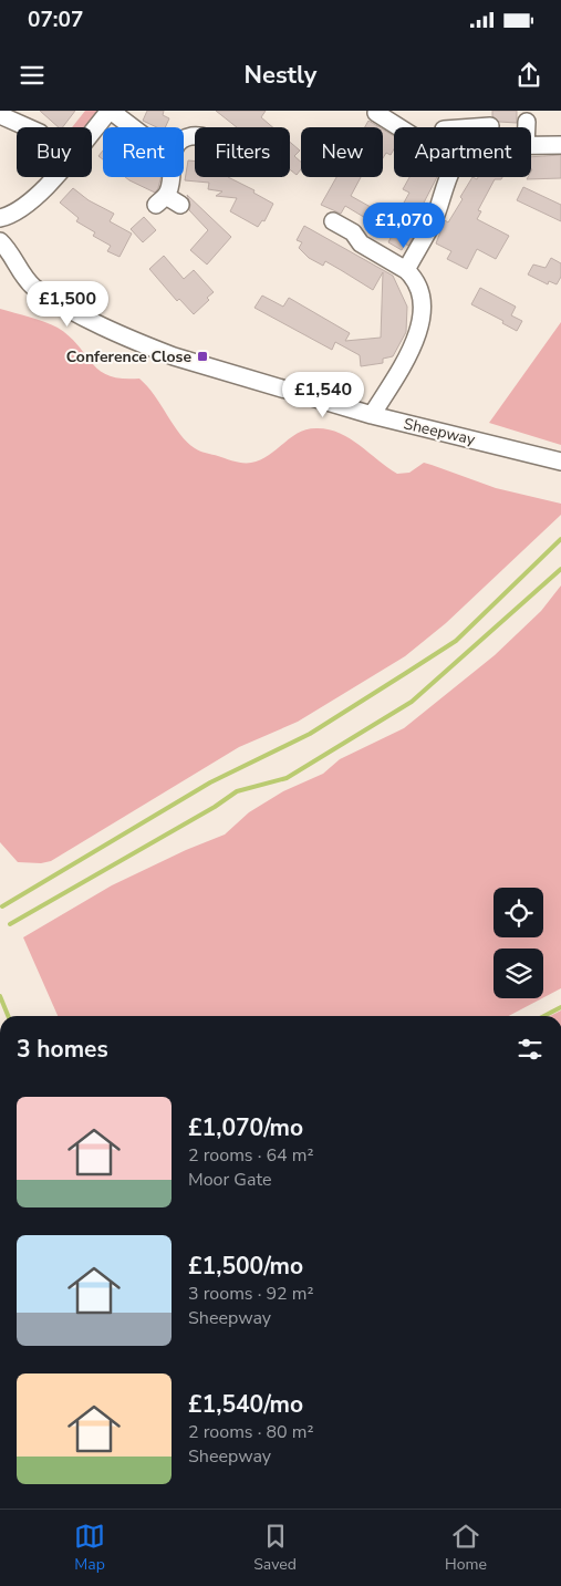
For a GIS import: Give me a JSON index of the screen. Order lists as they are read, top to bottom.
{
  "streets": {
    "street": ["Sheepway"]
  },
  "places": {
    "transit": ["Conference Close"]
  },
  "page": {
    "status": "07:07",
    "header": "Nestly",
    "chip": [
      "Buy",
      "Rent",
      "Filters",
      "New",
      "Apartment"
    ],
    "price": ["£1,070", "£1,500", "£1,540"],
    "heading": "3 homes",
    "list": [
      {
        "name": "£1,070/mo",
        "note": "2 rooms · 64 m² · Moor Gate"
      },
      {
        "name": "£1,500/mo",
        "note": "3 rooms · 92 m² · Sheepway"
      },
      {
        "name": "£1,540/mo",
        "note": "2 rooms · 80 m² · Sheepway"
      }
    ],
    "tabs": ["Map", "Saved", "Home"]
  }
}
